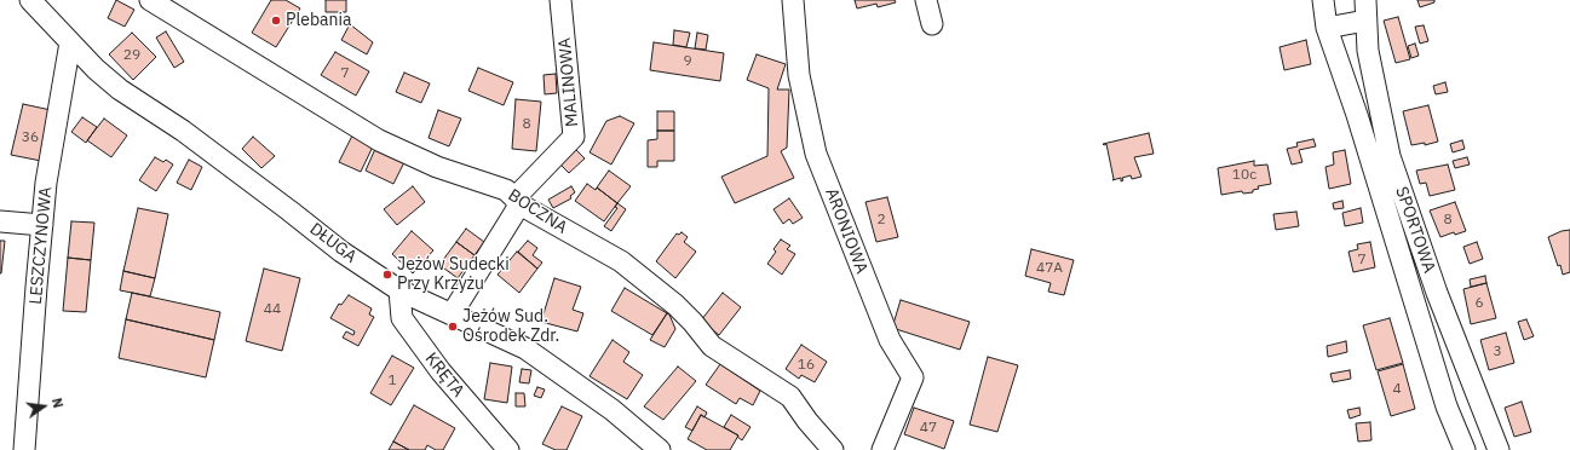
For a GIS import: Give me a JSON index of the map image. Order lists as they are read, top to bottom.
{
  "streets": {
    "street": [
      "MALINOWA",
      "BOCZNA",
      "SPORTOWA",
      "ARONIOWA",
      "DŁUGA",
      "LESZCZYNOWA",
      "KRĘTA"
    ]
  },
  "crossings": [
    ["MALINOWA", "BOCZNA"],
    ["MALINOWA", "DŁUGA"],
    ["DŁUGA", "LESZCZYNOWA"],
    ["DŁUGA", "KRĘTA"]
  ],
  "places": ["Plebania", "Jeżów Sudecki Przy Krzyżu", "Jeżów Sud. Ośrodek Zdr."],
  "house_numbers": [
    "29",
    "9",
    "7",
    "8",
    "36",
    "10c",
    "2",
    "8",
    "7",
    "47A",
    "6",
    "44",
    "3",
    "16",
    "1",
    "4",
    "47"
  ],
  "north": "right"
}
